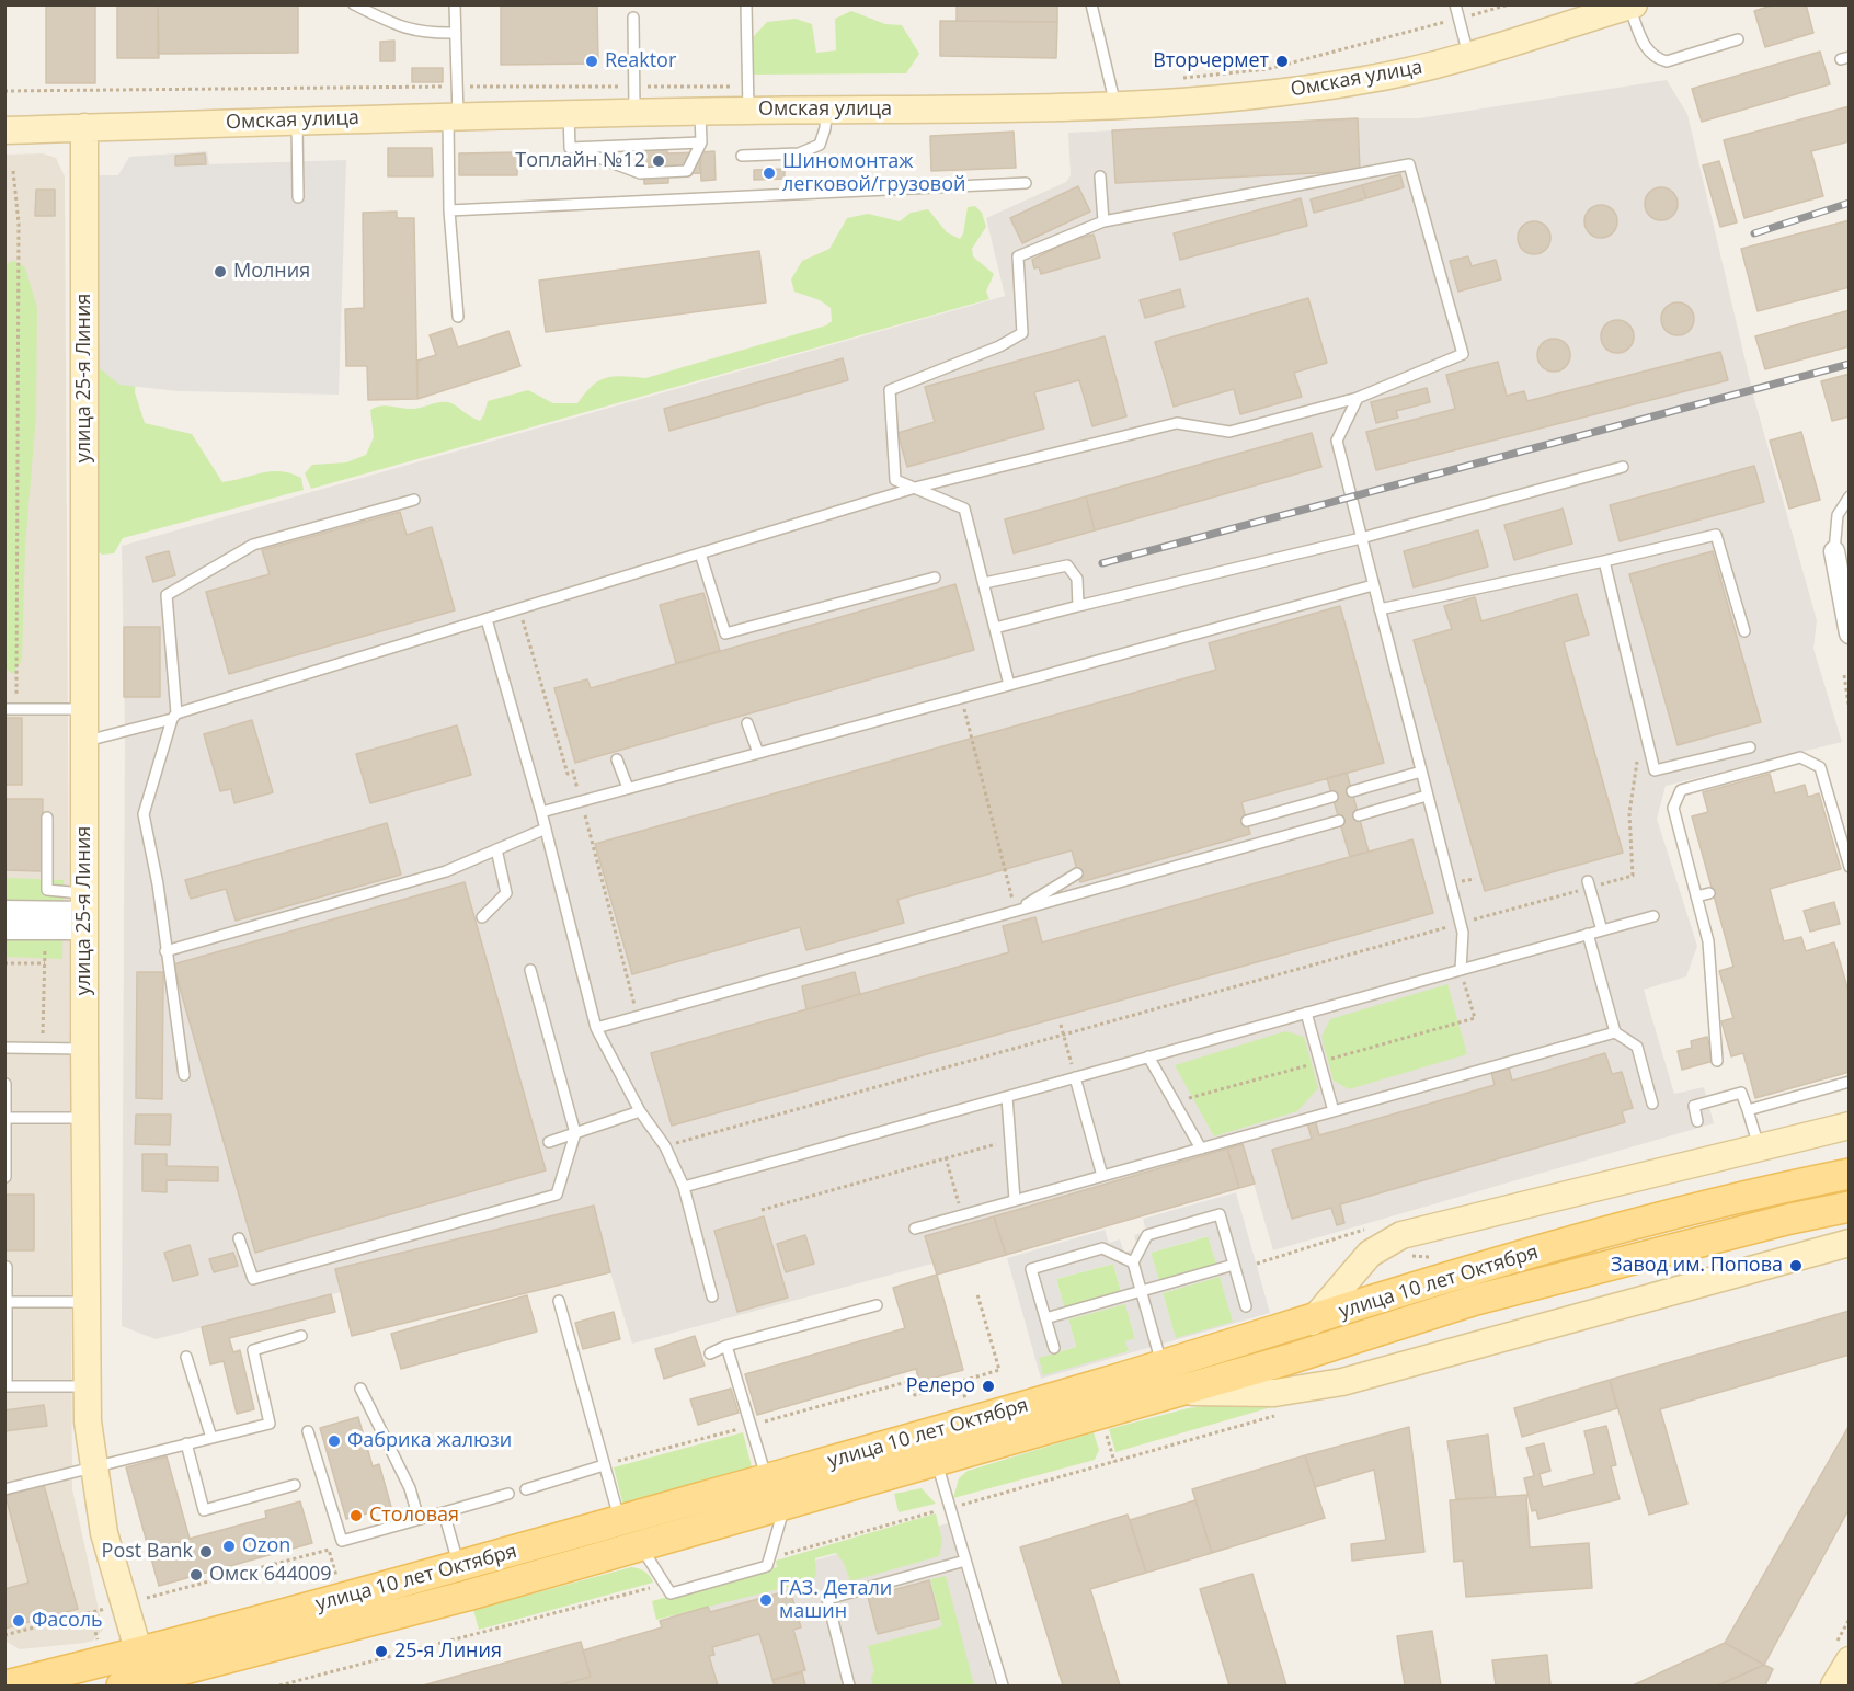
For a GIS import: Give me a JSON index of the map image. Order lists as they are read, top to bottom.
{
  "streets": {
    "main road": ["Омская улица", "улица 25-я Линия", "улица 10 лет Октября"]
  },
  "crossings": [
    ["Омская улица", "улица 25-я Линия"],
    ["улица 25-я Линия", "улица 10 лет Октября"]
  ],
  "places": [
    "Reaktor",
    "Вторчермет",
    "Топлайн №12",
    "Шиномонтаж легковой/грузовой",
    "Молния",
    "Завод им. Попова",
    "Релеро",
    "Фабрика жалюзи",
    "Столовая",
    "Ozon",
    "Post Bank",
    "Омск 644009",
    "ГАЗ. Детали машин",
    "Фасоль",
    "25-я Линия"
  ]
}
